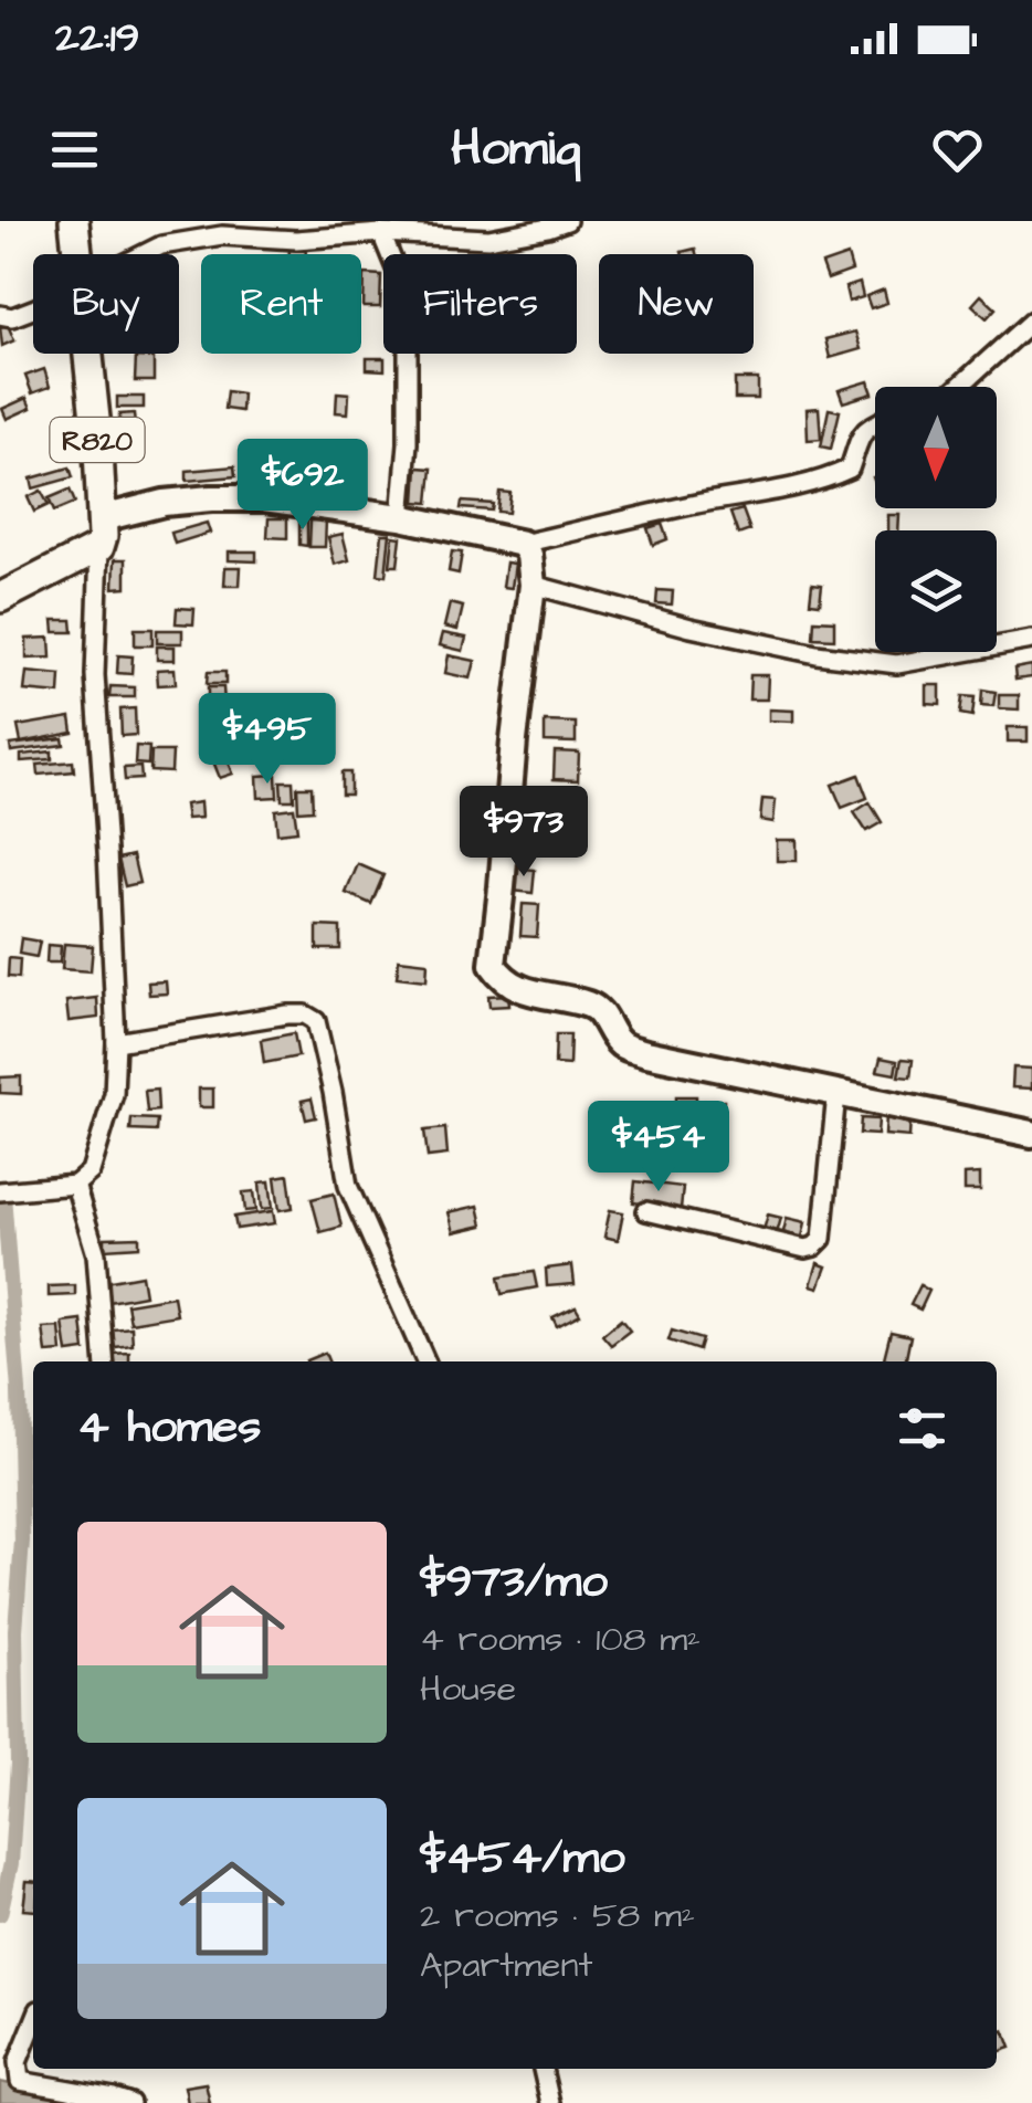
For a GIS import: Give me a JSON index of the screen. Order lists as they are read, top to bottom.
{
  "streets": {
    "main road": ["R820"]
  },
  "north": "bottom",
  "page": {
    "status": "22:19",
    "header": "Homiq",
    "chip": [
      "Buy",
      "Rent",
      "Filters",
      "New"
    ],
    "price": [
      "$692",
      "$495",
      "$973",
      "$454"
    ],
    "heading": "4 homes",
    "list": [
      {
        "name": "$973/mo",
        "note": "4 rooms · 108 m² · House"
      },
      {
        "name": "$454/mo",
        "note": "2 rooms · 58 m² · Apartment"
      }
    ]
  }
}
